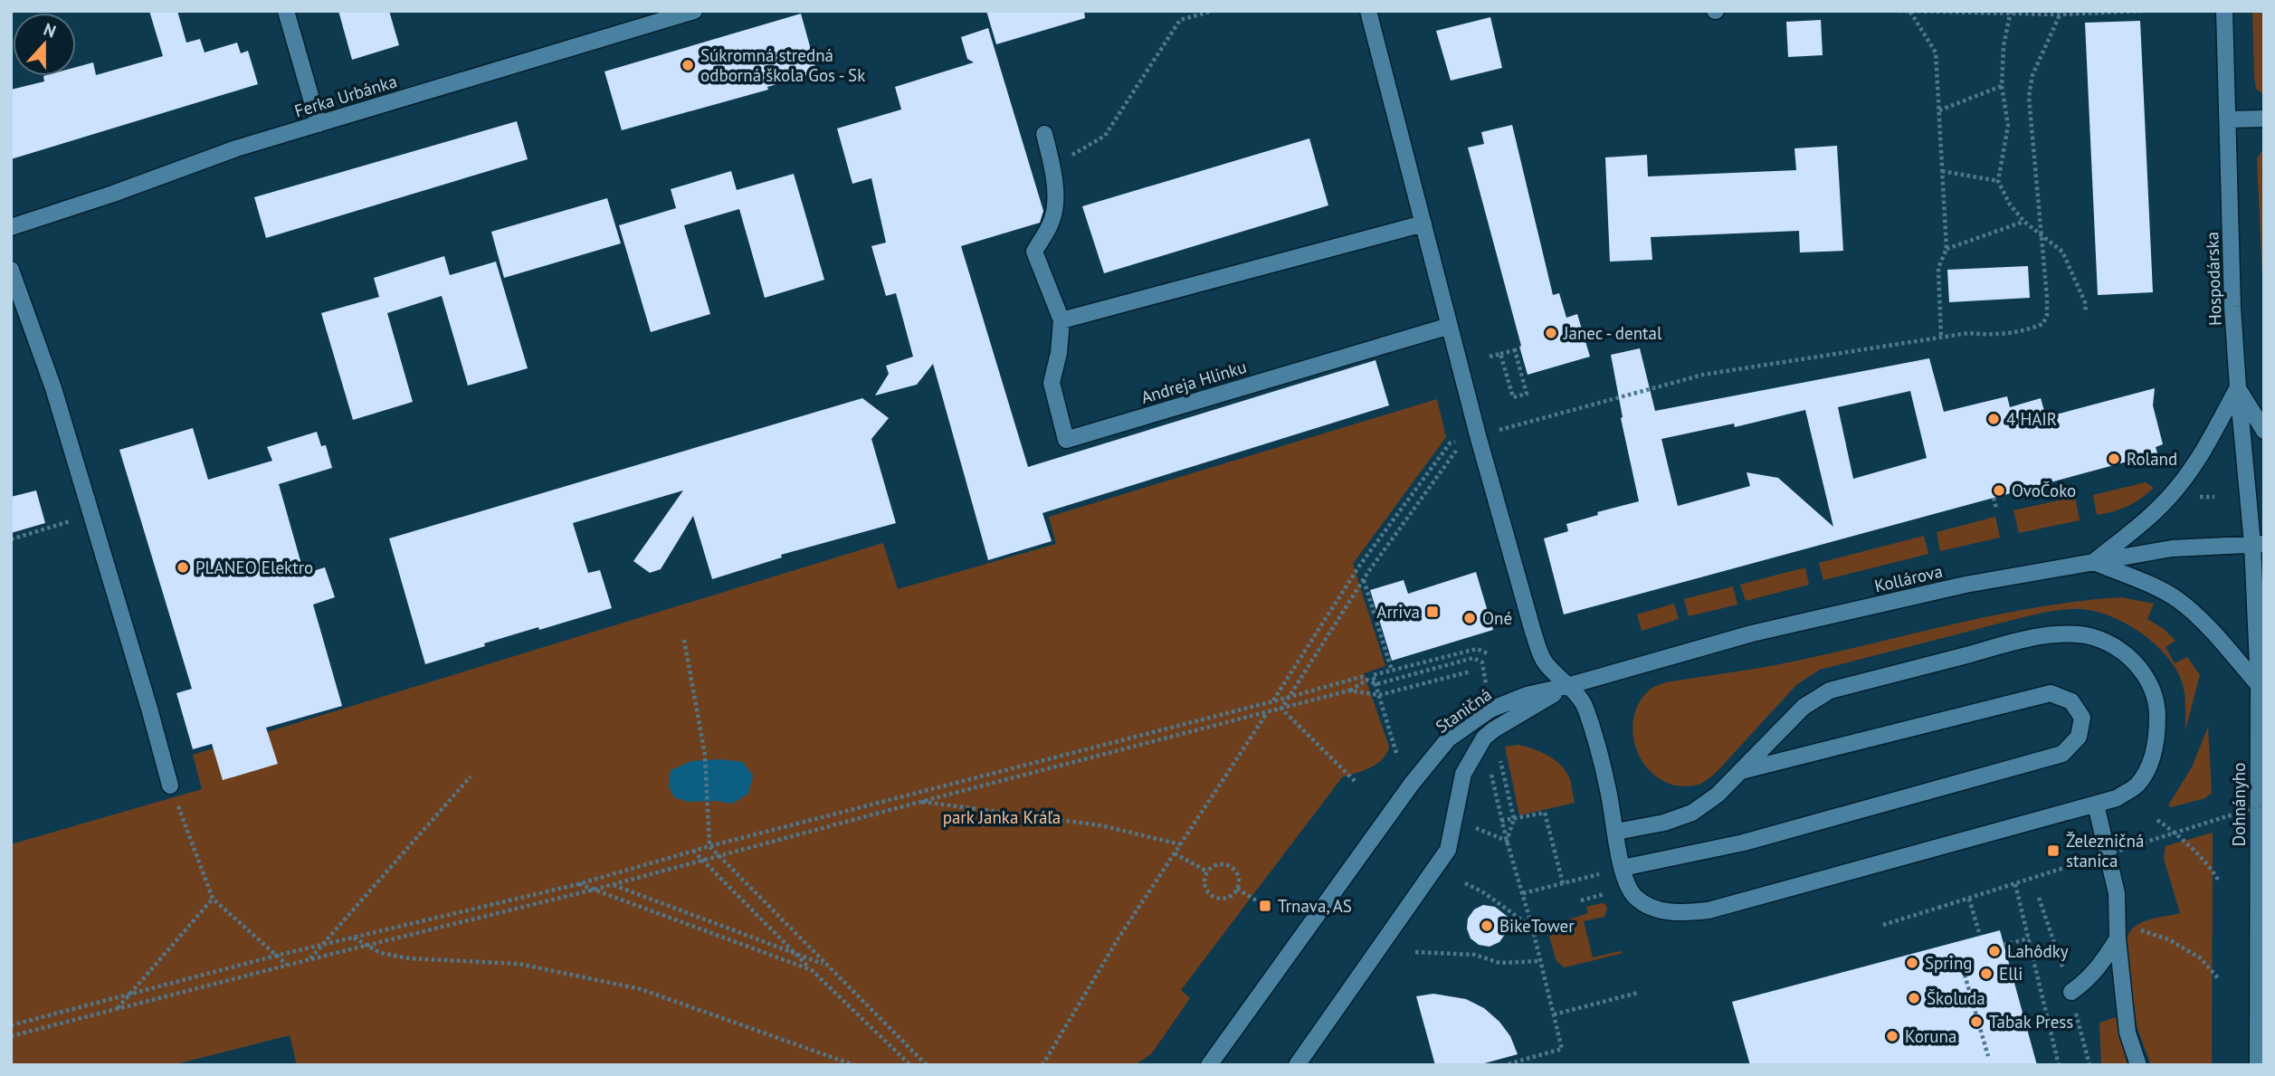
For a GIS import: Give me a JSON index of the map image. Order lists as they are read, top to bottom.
{
  "streets": {
    "street": [
      "Ferka Urbánka",
      "Hospodárska",
      "Andreja Hlinku",
      "Kollárova",
      "Staničná",
      "Dohnányho"
    ]
  },
  "crossings": [
    ["Hospodárska", "Kollárova"],
    ["Hospodárska", "Dohnányho"],
    ["Kollárova", "Staničná"],
    ["Kollárova", "Dohnányho"]
  ],
  "parks": ["park Janka Kráľa"],
  "places": {
    "other": [
      "Súkromná stredná odborná škola Gos - Sk",
      "Janec - dental",
      "4 HAIR",
      "Roland",
      "OvoČoko",
      "PLANEO Elektro",
      "Oné",
      "BikeTower",
      "Lahôdky",
      "Spring",
      "Elli",
      "Školuda",
      "Tabak Press",
      "Koruna"
    ],
    "transit": ["Arriva", "Železničná stanica", "Trnava, AS"]
  },
  "north": "top"
}
